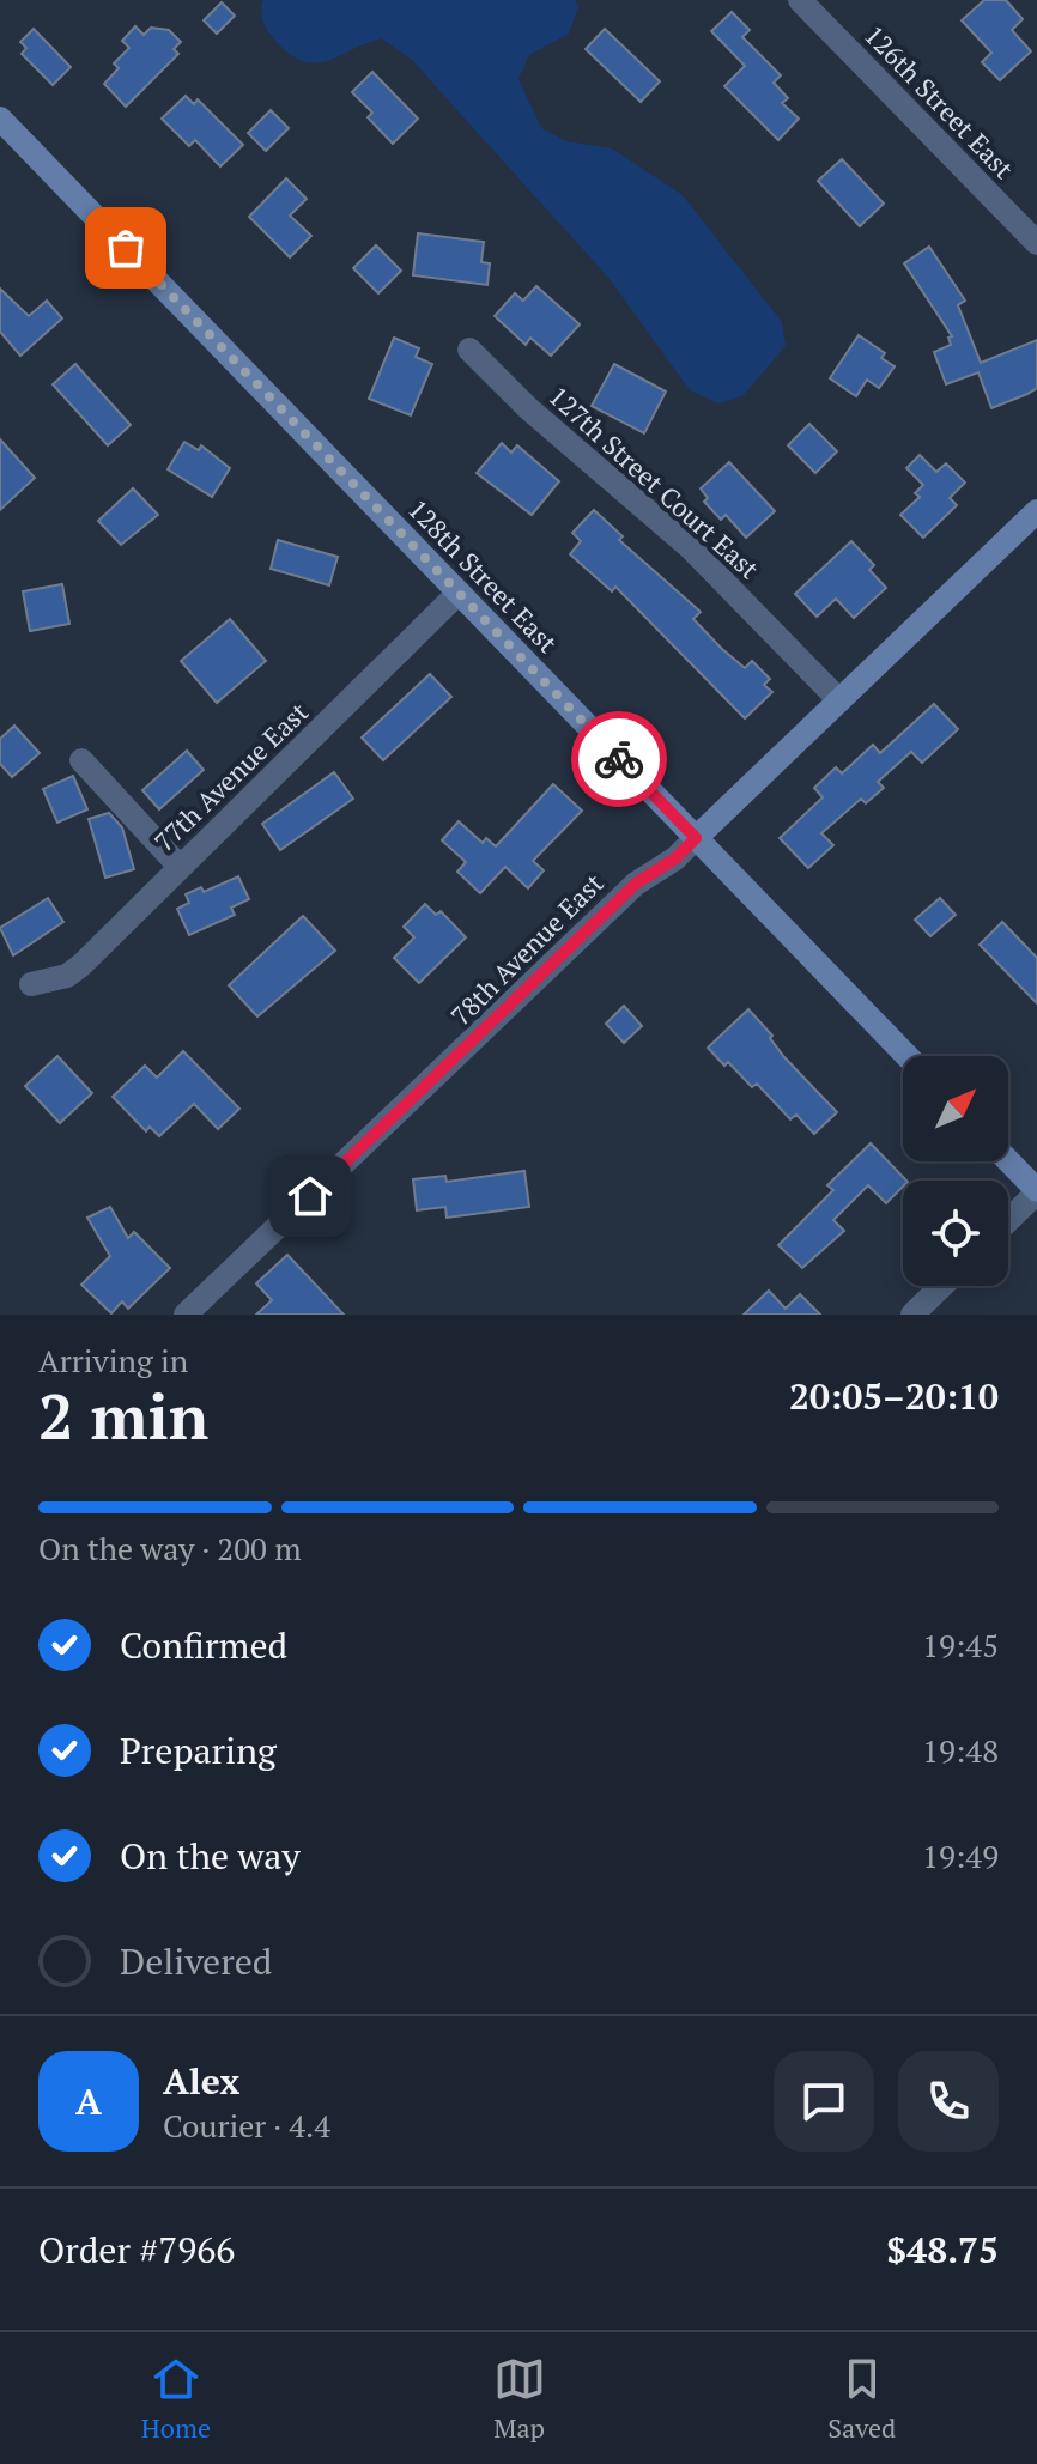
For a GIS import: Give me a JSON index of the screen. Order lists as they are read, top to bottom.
{
  "streets": {
    "street": [
      "126th Street East",
      "127th Street Court East",
      "128th Street East",
      "77th Avenue East",
      "78th Avenue East"
    ]
  },
  "crossings": [
    ["127th Street Court East", "78th Avenue East"],
    ["128th Street East", "77th Avenue East"],
    ["128th Street East", "78th Avenue East"]
  ],
  "north": "top right",
  "page": {
    "heading": ["2 min", "Arriving in", "20:05–20:10"],
    "panel": [
      "Alex",
      "Courier · 4.4",
      "Order #7966",
      "$48.75"
    ],
    "bar": "On the way · 200 m",
    "list": [
      ["Confirmed", "19:45"],
      ["Preparing", "19:48"],
      ["On the way", "19:49"],
      "Delivered"
    ],
    "round": "A",
    "tabs": ["Home", "Map", "Saved"]
  }
}
